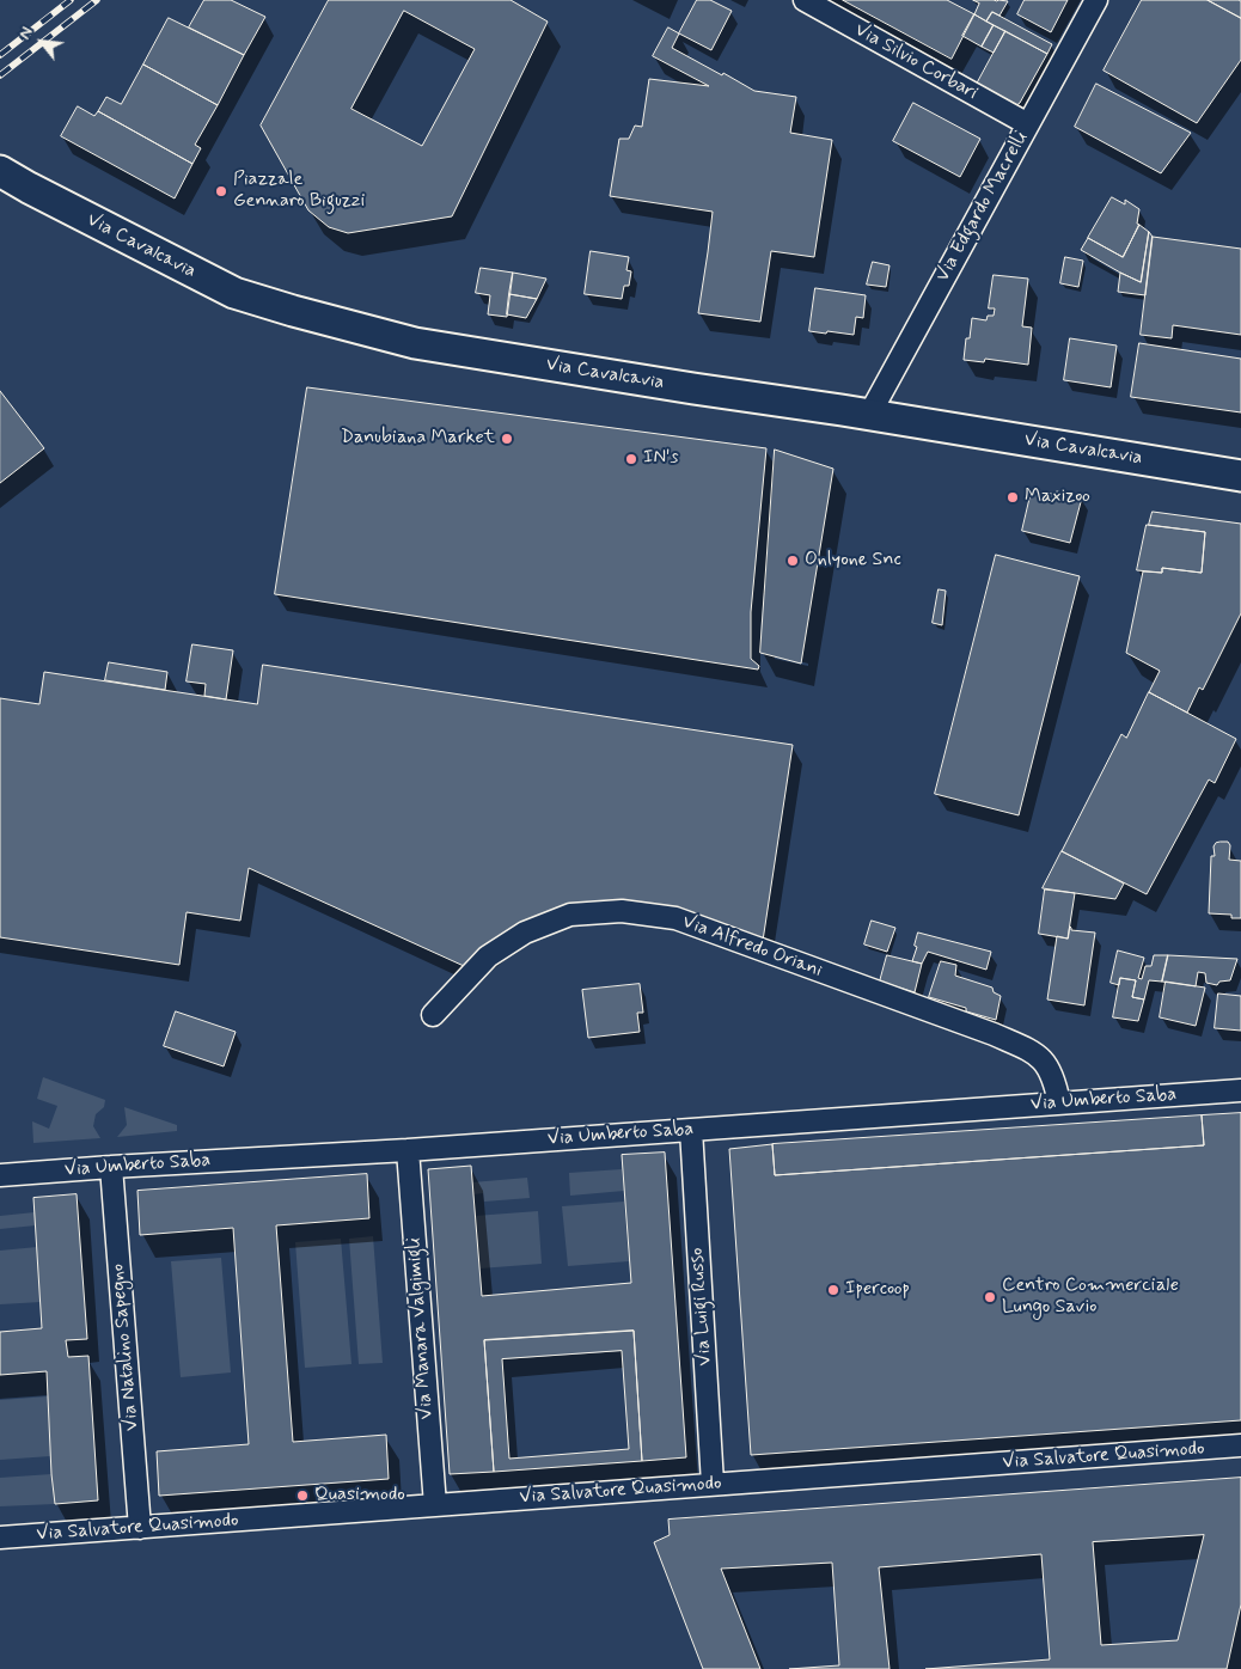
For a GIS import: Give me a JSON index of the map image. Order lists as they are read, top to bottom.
{
  "streets": {
    "main road": ["Via Cavalcavia"],
    "street": [
      "Via Silvio Corbari",
      "Via Edgardo Macrelli",
      "Via Alfredo Oriani",
      "Via Umberto Saba",
      "Via Luigi Russo",
      "Via Manara Valgimigli",
      "Via Natalino Sapegno",
      "Via Salvatore Quasimodo"
    ]
  },
  "crossings": [
    ["Via Silvio Corbari", "Via Edgardo Macrelli"],
    ["Via Edgardo Macrelli", "Via Cavalcavia"],
    ["Via Alfredo Oriani", "Via Umberto Saba"],
    ["Via Umberto Saba", "Via Luigi Russo"],
    ["Via Umberto Saba", "Via Manara Valgimigli"],
    ["Via Umberto Saba", "Via Natalino Sapegno"],
    ["Via Luigi Russo", "Via Salvatore Quasimodo"],
    ["Via Manara Valgimigli", "Via Salvatore Quasimodo"],
    ["Via Natalino Sapegno", "Via Salvatore Quasimodo"]
  ],
  "places": [
    "Piazzale Gennaro Biguzzi",
    "Danubiana Market",
    "IN's",
    "Maxizoo",
    "Onlyone Snc",
    "Ipercoop",
    "Centro Commerciale Lungo Savio",
    "Quasimodo"
  ],
  "north": "top left"
}
